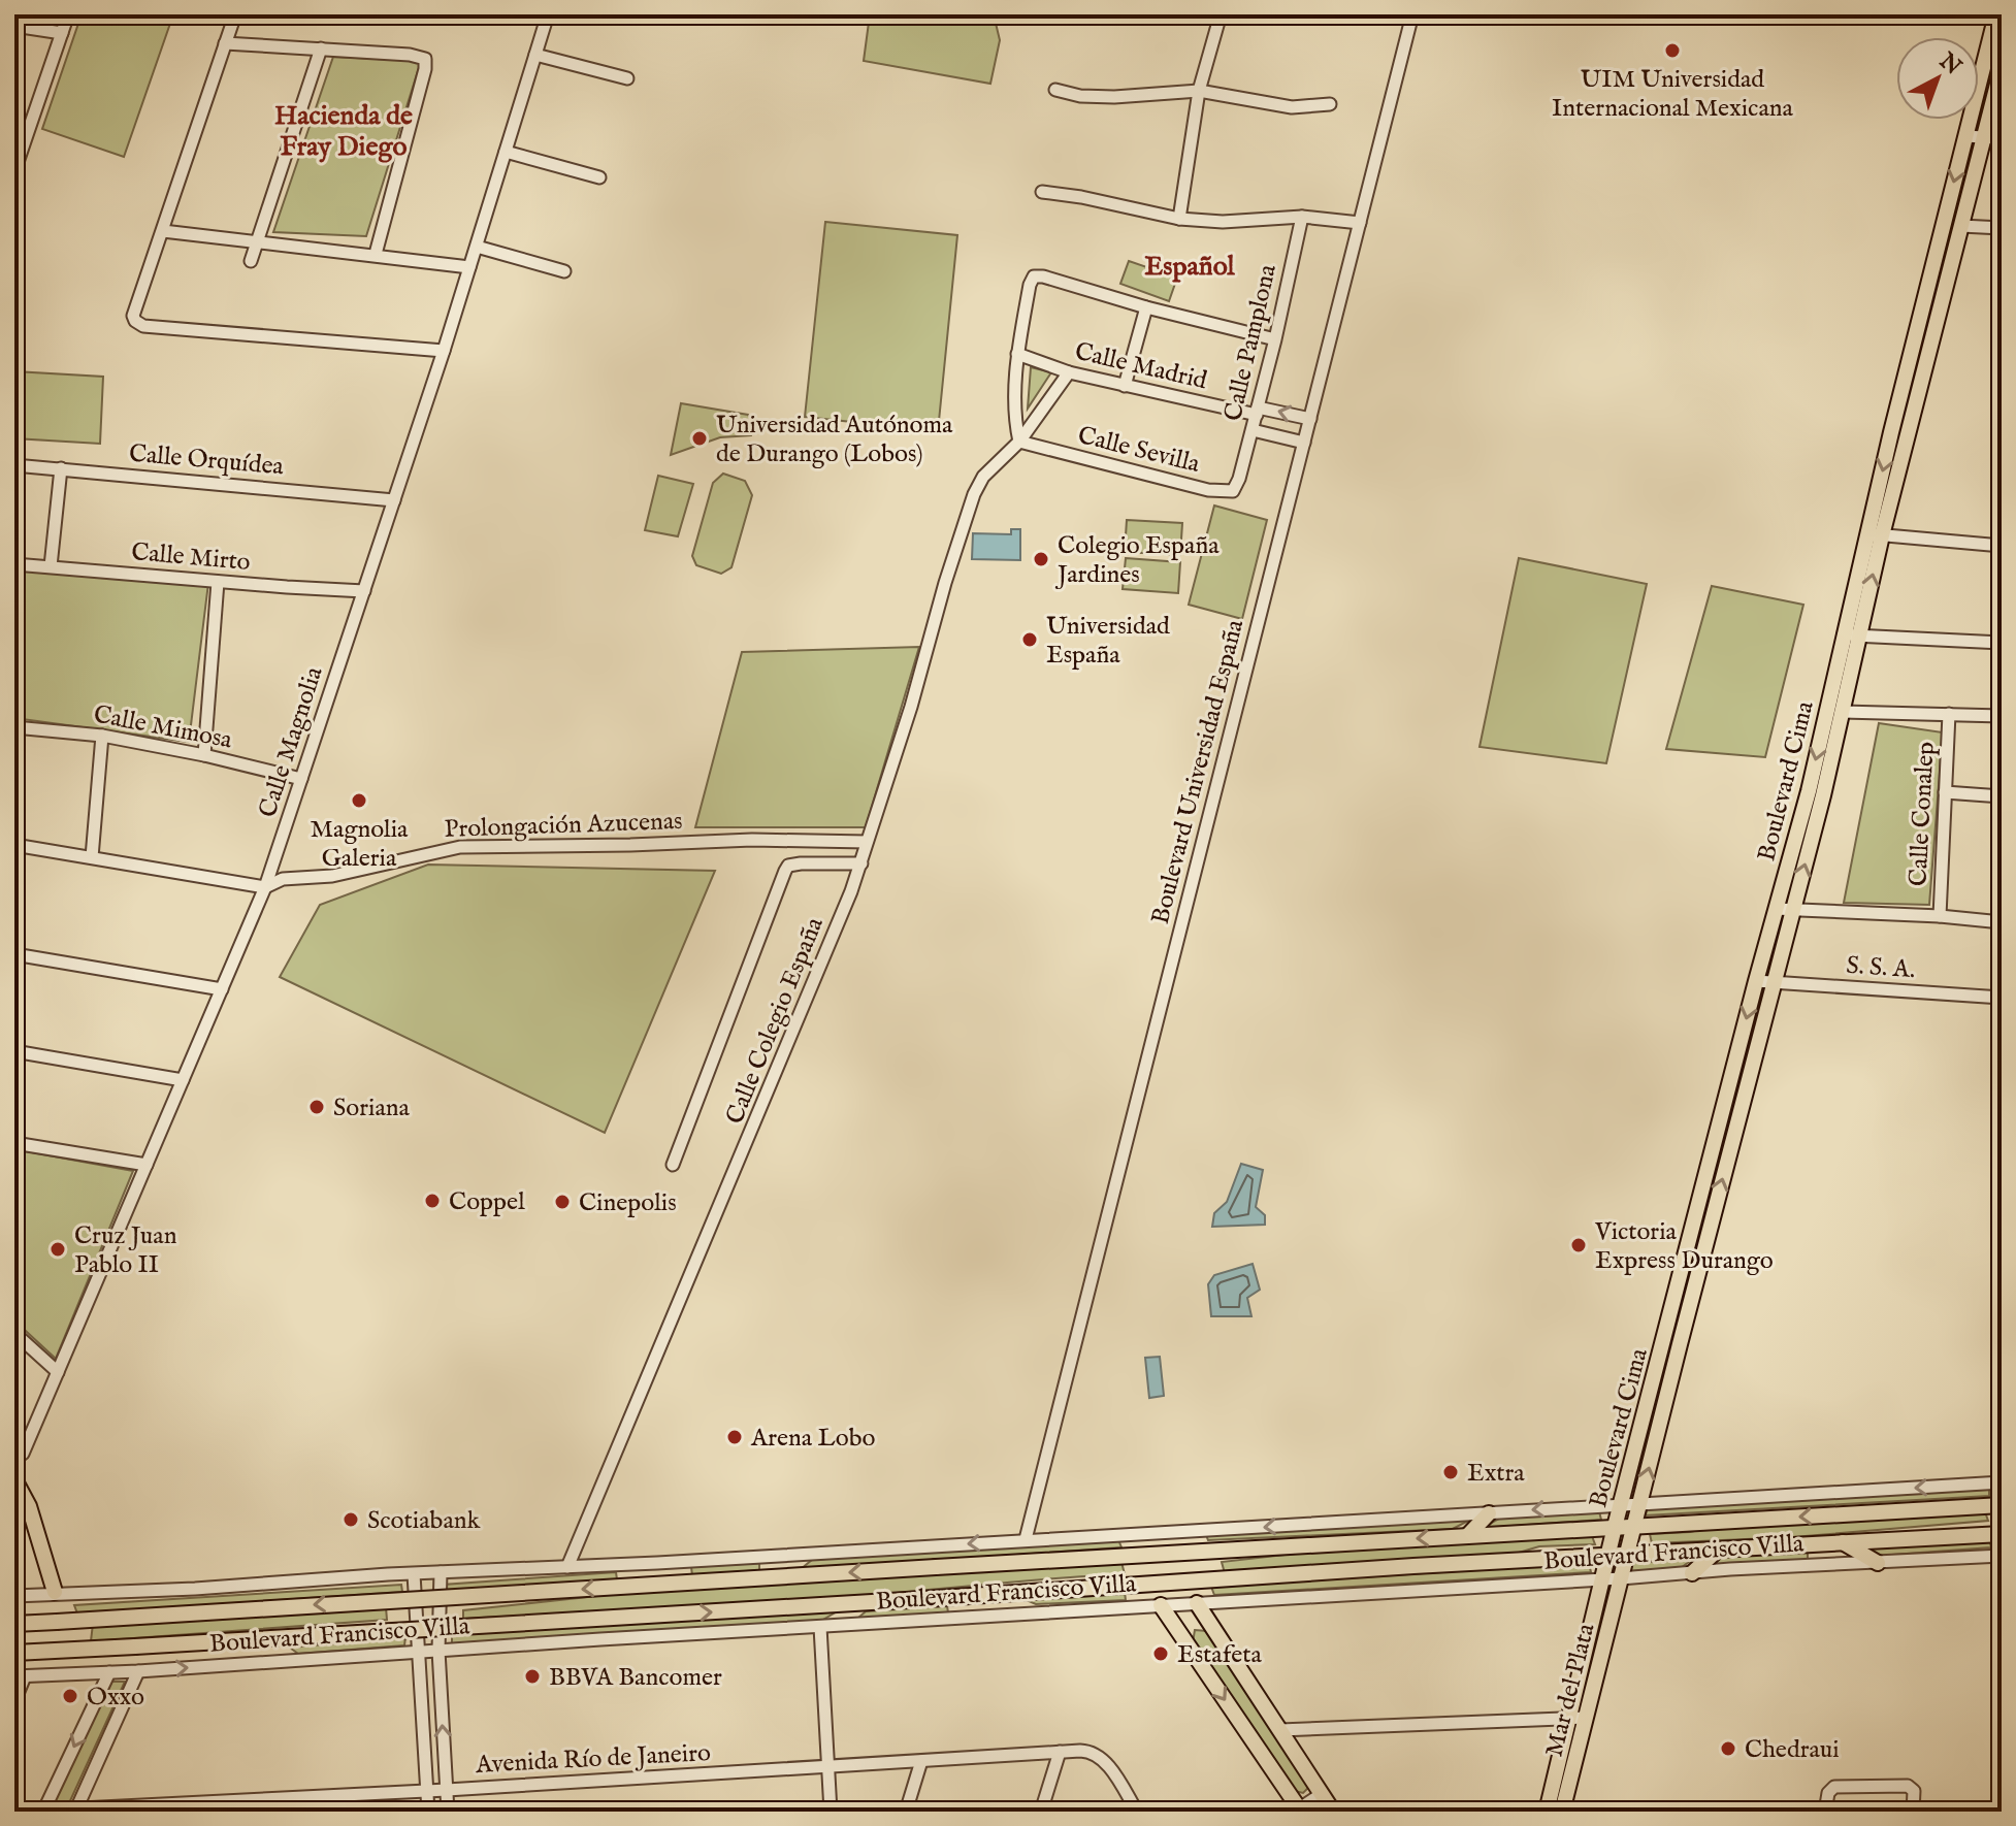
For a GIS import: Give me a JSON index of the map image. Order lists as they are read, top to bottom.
{
  "streets": {
    "main road": ["Boulevard Cima", "Boulevard Francisco Villa", "Mar del Plata"],
    "street": [
      "Calle Pamplona",
      "Calle Madrid",
      "Calle Sevilla",
      "Calle Orquídea",
      "Calle Mirto",
      "Calle Mimosa",
      "Calle Magnolia",
      "Boulevard Universidad España",
      "Calle Conalep",
      "Prolongación Azucenas",
      "S. S. A.",
      "Calle Colegio España",
      "Avenida Río de Janeiro"
    ]
  },
  "crossings": [
    ["Calle Pamplona", "Calle Madrid"],
    ["Calle Pamplona", "Calle Sevilla"],
    ["Calle Madrid", "Boulevard Universidad España"],
    ["Calle Sevilla", "Calle Colegio España"],
    ["Calle Orquídea", "Calle Magnolia"],
    ["Calle Mirto", "Calle Magnolia"],
    ["Calle Mimosa", "Calle Magnolia"],
    ["Calle Magnolia", "Prolongación Azucenas"],
    ["Boulevard Universidad España", "Boulevard Francisco Villa"],
    ["Boulevard Cima", "S. S. A."],
    ["Boulevard Cima", "Boulevard Francisco Villa"],
    ["Boulevard Cima", "Mar del Plata"],
    ["Prolongación Azucenas", "Calle Colegio España"],
    ["Calle Colegio España", "Boulevard Francisco Villa"],
    ["Boulevard Francisco Villa", "Mar del Plata"]
  ],
  "districts": ["Hacienda de Fray Diego", "Español"],
  "places": [
    "UIM Universidad Internacional Mexicana",
    "Universidad Autónoma de Durango (Lobos)",
    "Colegio España Jardines",
    "Universidad España",
    "Magnolia Galeria",
    "Soriana",
    "Coppel",
    "Cinepolis",
    "Victoria Express Durango",
    "Cruz Juan Pablo II",
    "Arena Lobo",
    "Extra",
    "Scotiabank",
    "Estafeta",
    "BBVA Bancomer",
    "Oxxo",
    "Chedraui"
  ],
  "north": "top right"
}
